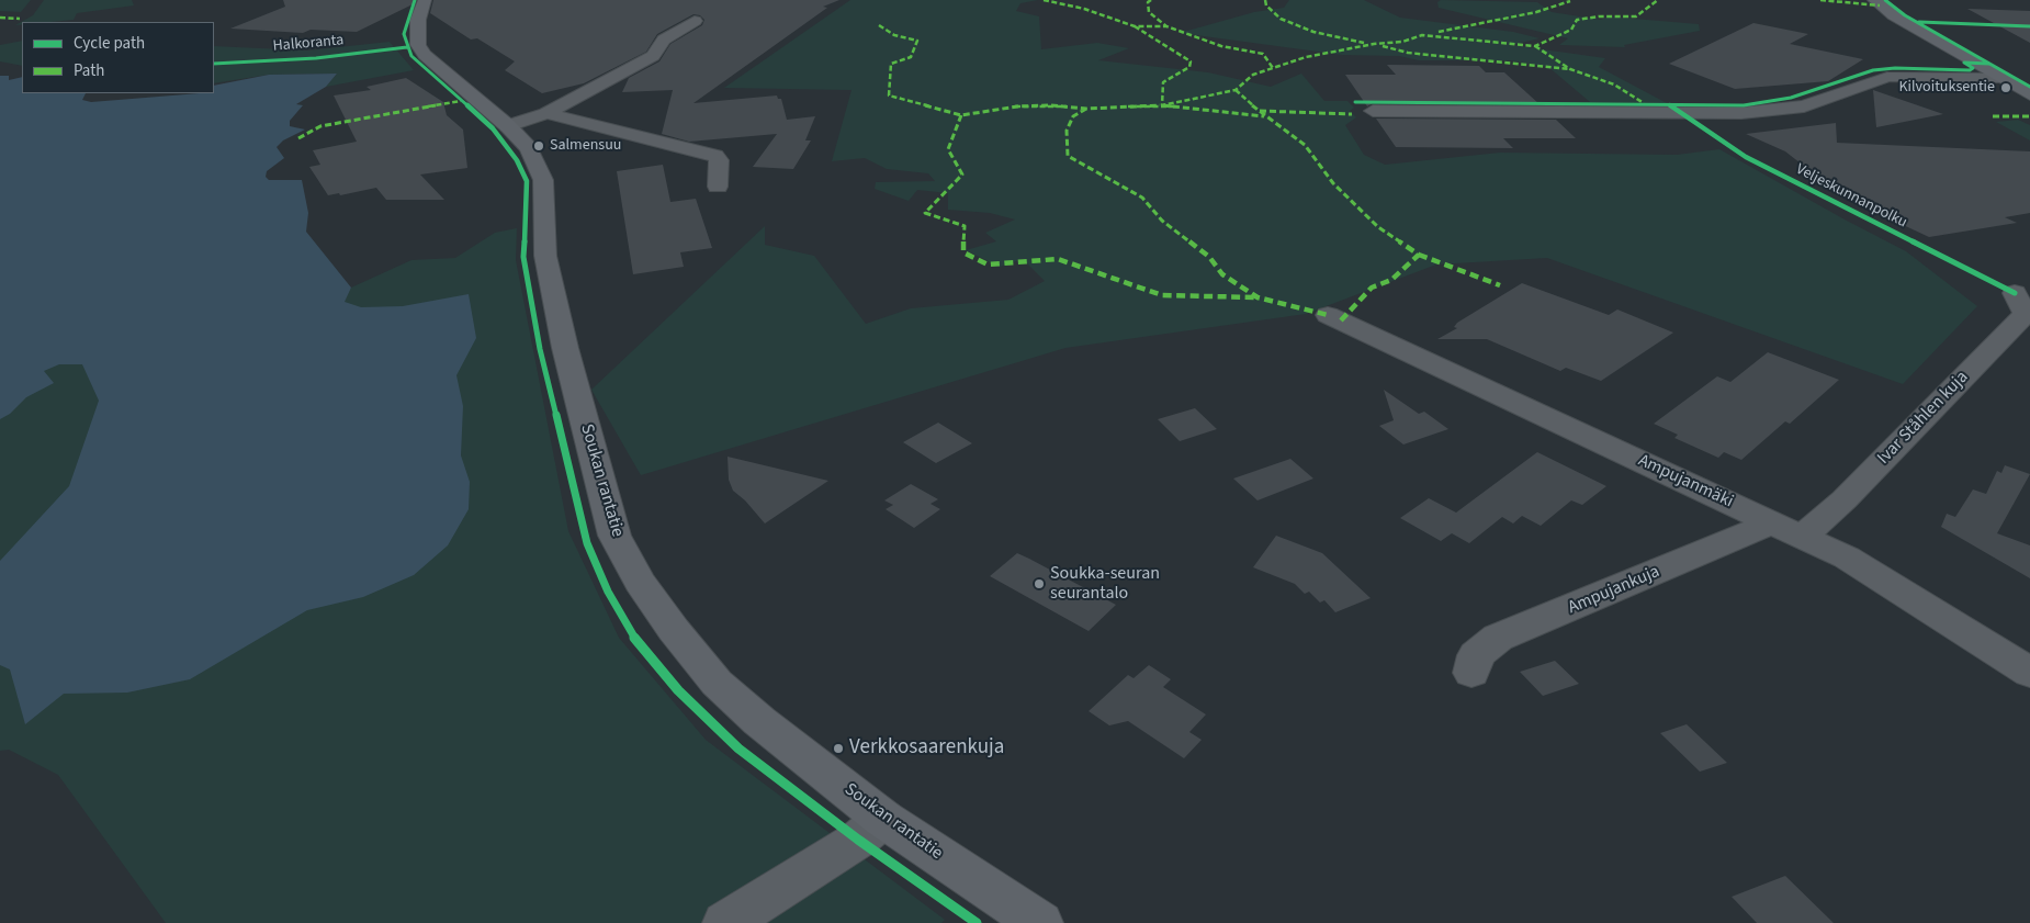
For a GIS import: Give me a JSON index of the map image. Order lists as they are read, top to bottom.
{
  "streets": {
    "street": [
      "Ivar Ståhlen kuja",
      "Soukan rantatie",
      "Ampujanmäki",
      "Ampujankuja"
    ],
    "cycle path": ["Halkoranta", "Veljeskunnanpolku"]
  },
  "crossings": [
    ["Ivar Ståhlen kuja", "Ampujanmäki"],
    ["Ivar Ståhlen kuja", "Ampujankuja"],
    ["Ampujanmäki", "Ampujankuja"]
  ],
  "places": [
    "Kilvoituksentie",
    "Salmensuu",
    "Soukka-seuran seurantalo",
    "Verkkosaarenkuja"
  ],
  "legend": ["Cycle path", "Path"]
}
